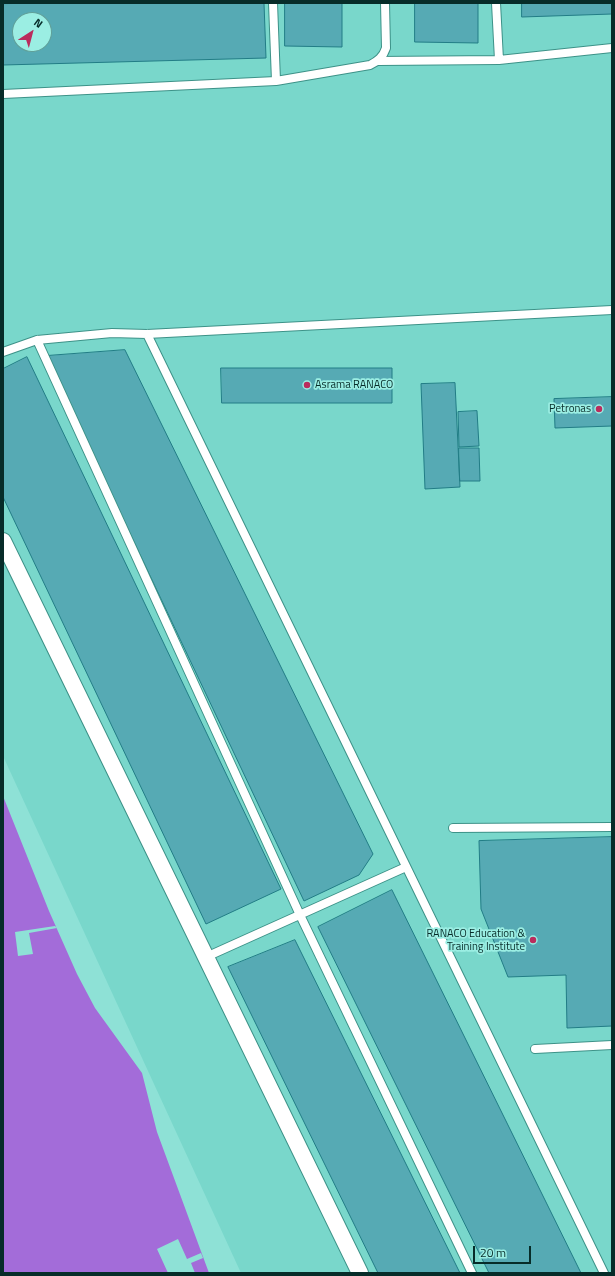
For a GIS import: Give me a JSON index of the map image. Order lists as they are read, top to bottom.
{
  "places": ["Asrama RANACO", "Petronas", "RANACO Education & Training Institute"],
  "scale_bar": "20 m",
  "north": "top right"
}
